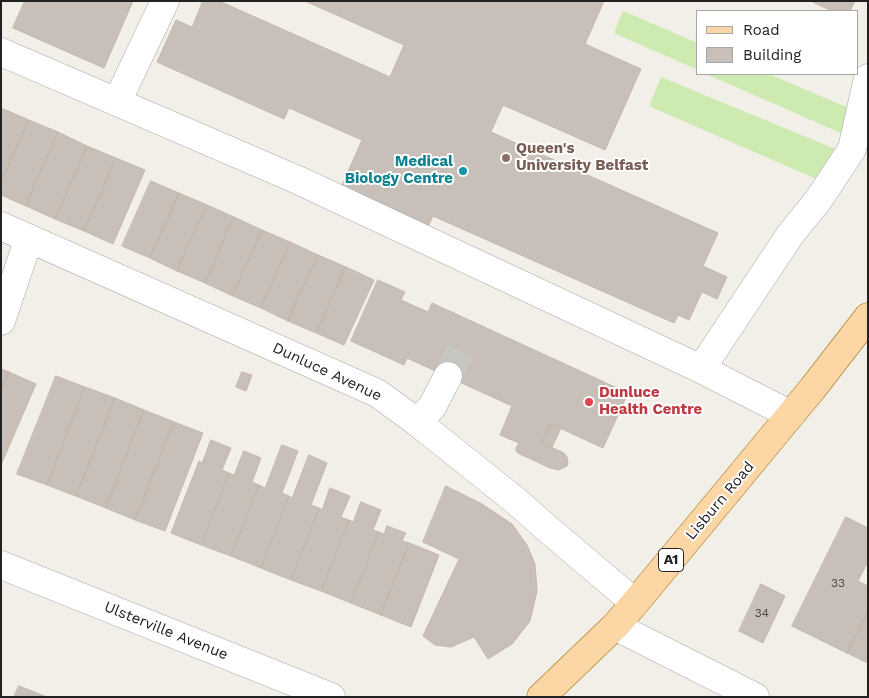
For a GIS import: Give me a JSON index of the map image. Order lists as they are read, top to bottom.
{
  "streets": {
    "main road": ["Lisburn Road", "A1"],
    "street": ["Dunluce Avenue", "Ulsterville Avenue"]
  },
  "crossings": [
    ["Dunluce Avenue", "Lisburn Road"]
  ],
  "places": ["Queen's University Belfast", "Medical Biology Centre", "Dunluce Health Centre"],
  "house_numbers": ["33", "34"],
  "legend": ["Road", "Building"]
}
